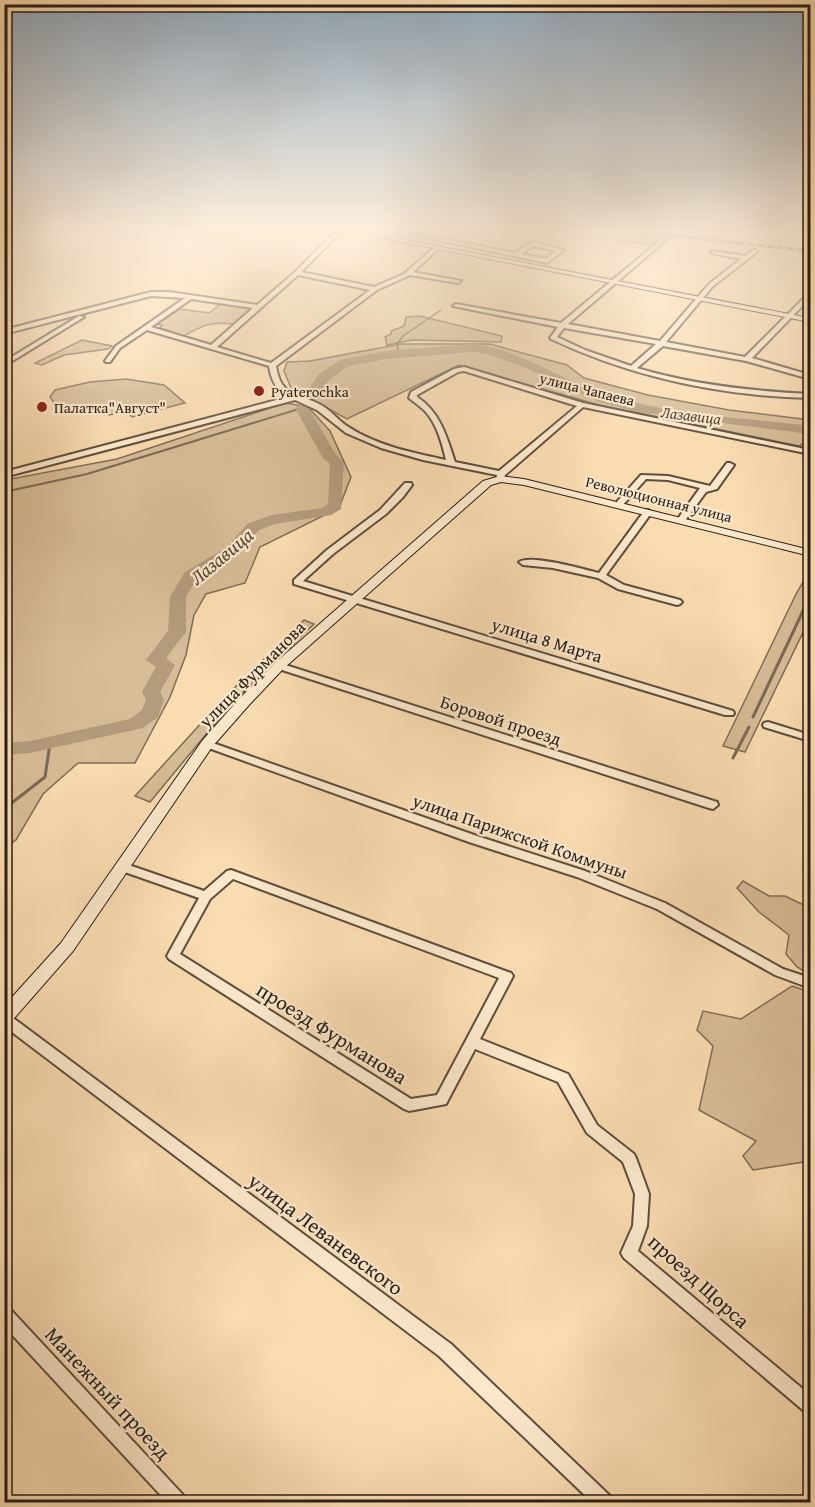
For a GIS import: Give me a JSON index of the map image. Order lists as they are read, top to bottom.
{
  "streets": {
    "main road": ["Революционная улица", "улица Фурманова"],
    "street": [
      "улица Чапаева",
      "улица 8 Марта",
      "Боровой проезд",
      "улица Парижской Коммуны",
      "проезд Фурманова",
      "улица Леваневского",
      "проезд Щорса",
      "Манежный проезд"
    ]
  },
  "crossings": [
    ["улица Чапаева", "улица Фурманова"],
    ["Революционная улица", "улица Фурманова"],
    ["улица 8 Марта", "улица Фурманова"],
    ["улица Фурманова", "Боровой проезд"],
    ["улица Фурманова", "улица Парижской Коммуны"],
    ["улица Фурманова", "улица Леваневского"],
    ["проезд Фурманова", "проезд Щорса"]
  ],
  "water": ["Лазавица"],
  "places": ["Pyaterochka", "Палатка\"Август\""]
}
